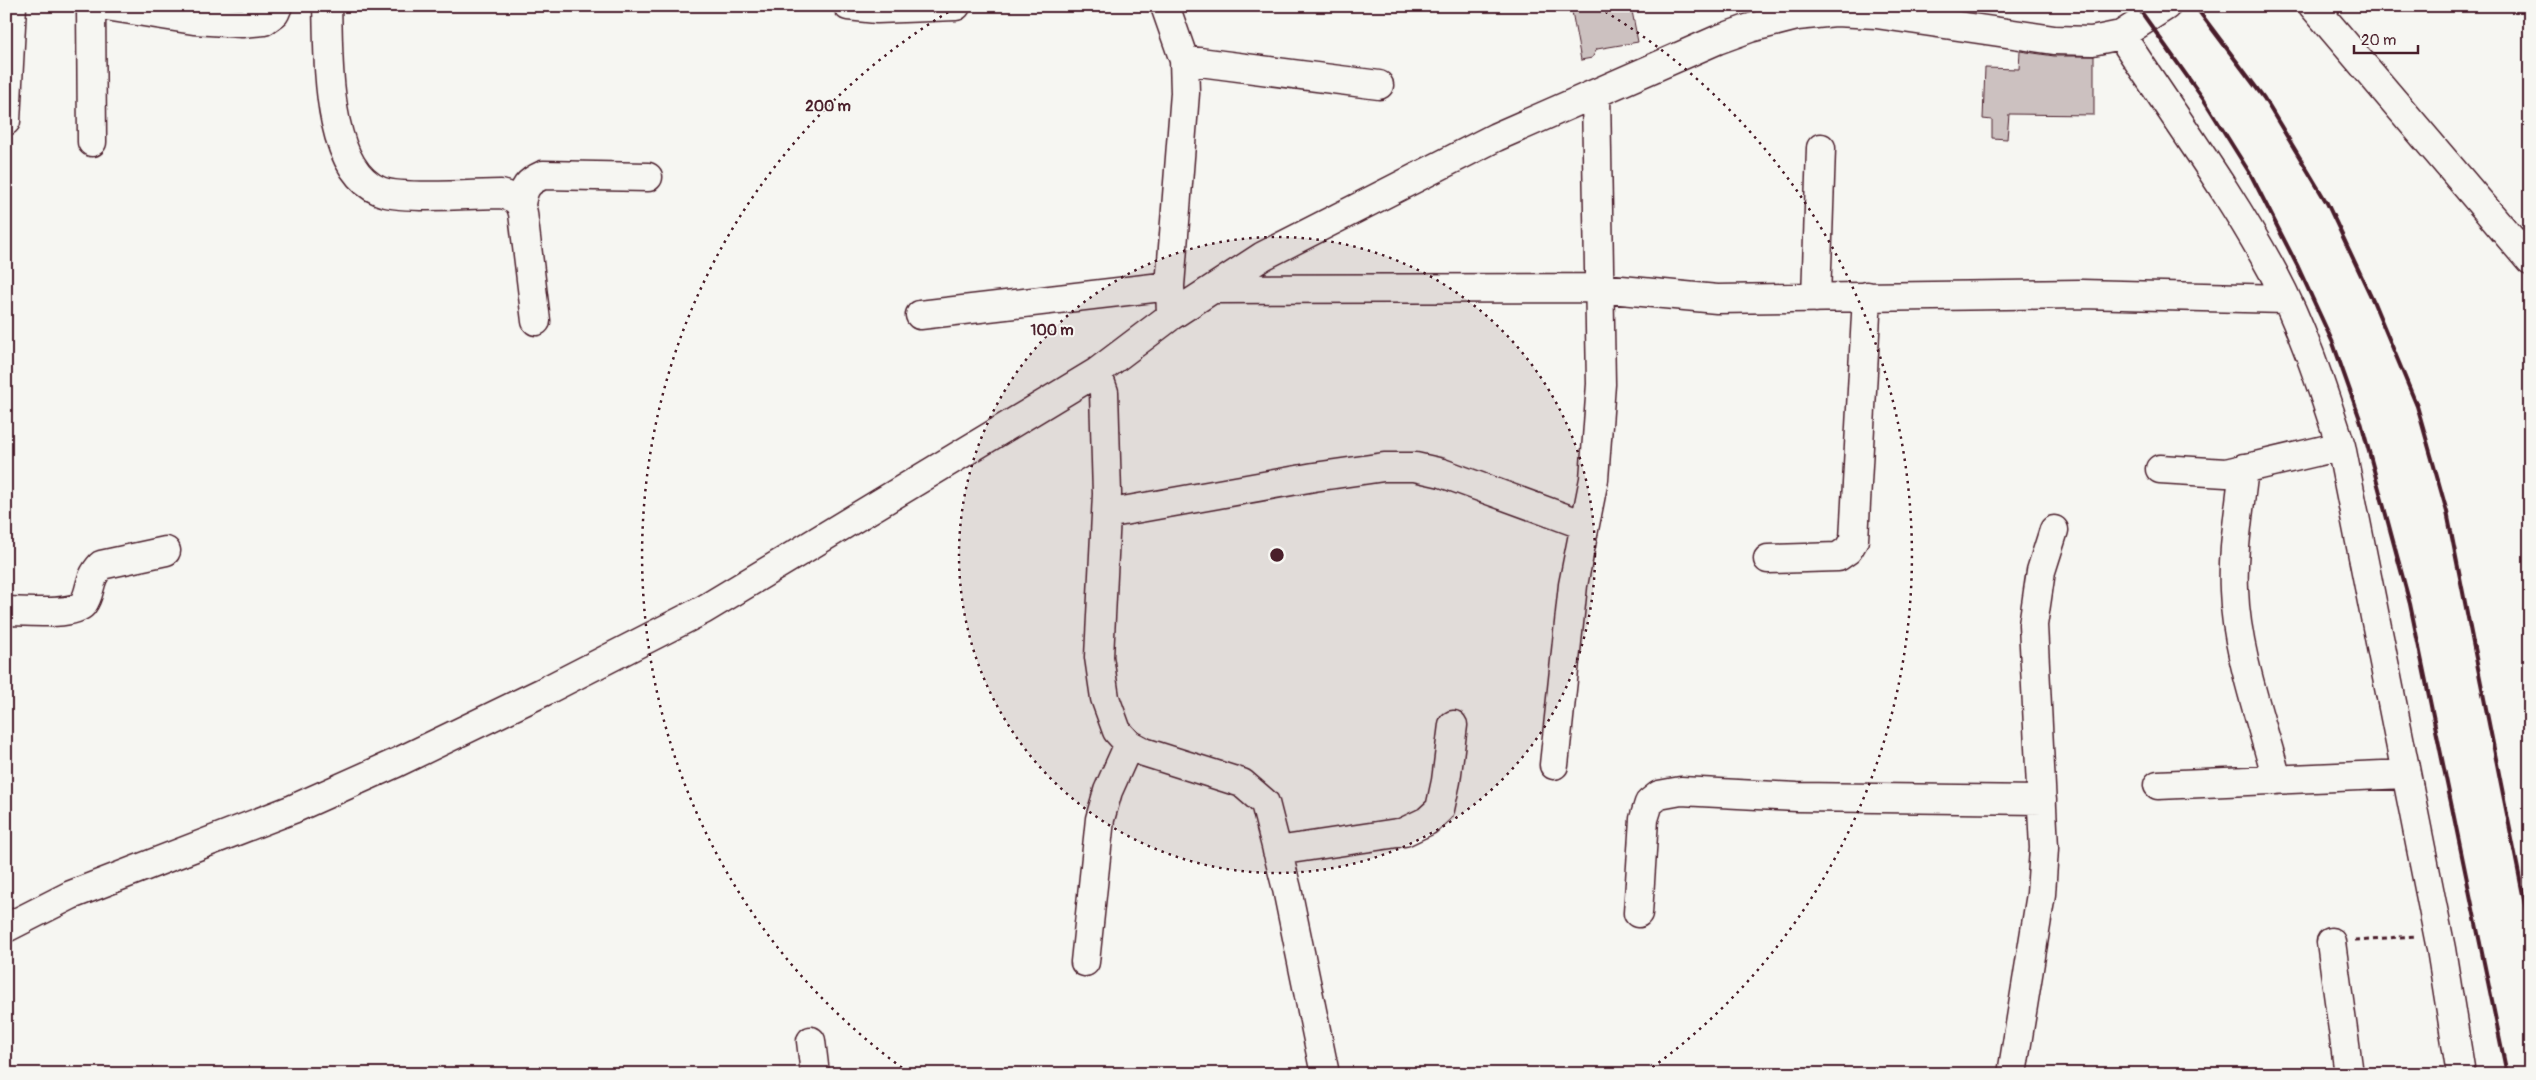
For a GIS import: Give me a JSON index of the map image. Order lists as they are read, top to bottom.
{
  "scale_bar": "20 m",
  "rings": ["200 m", "100 m"]
}
